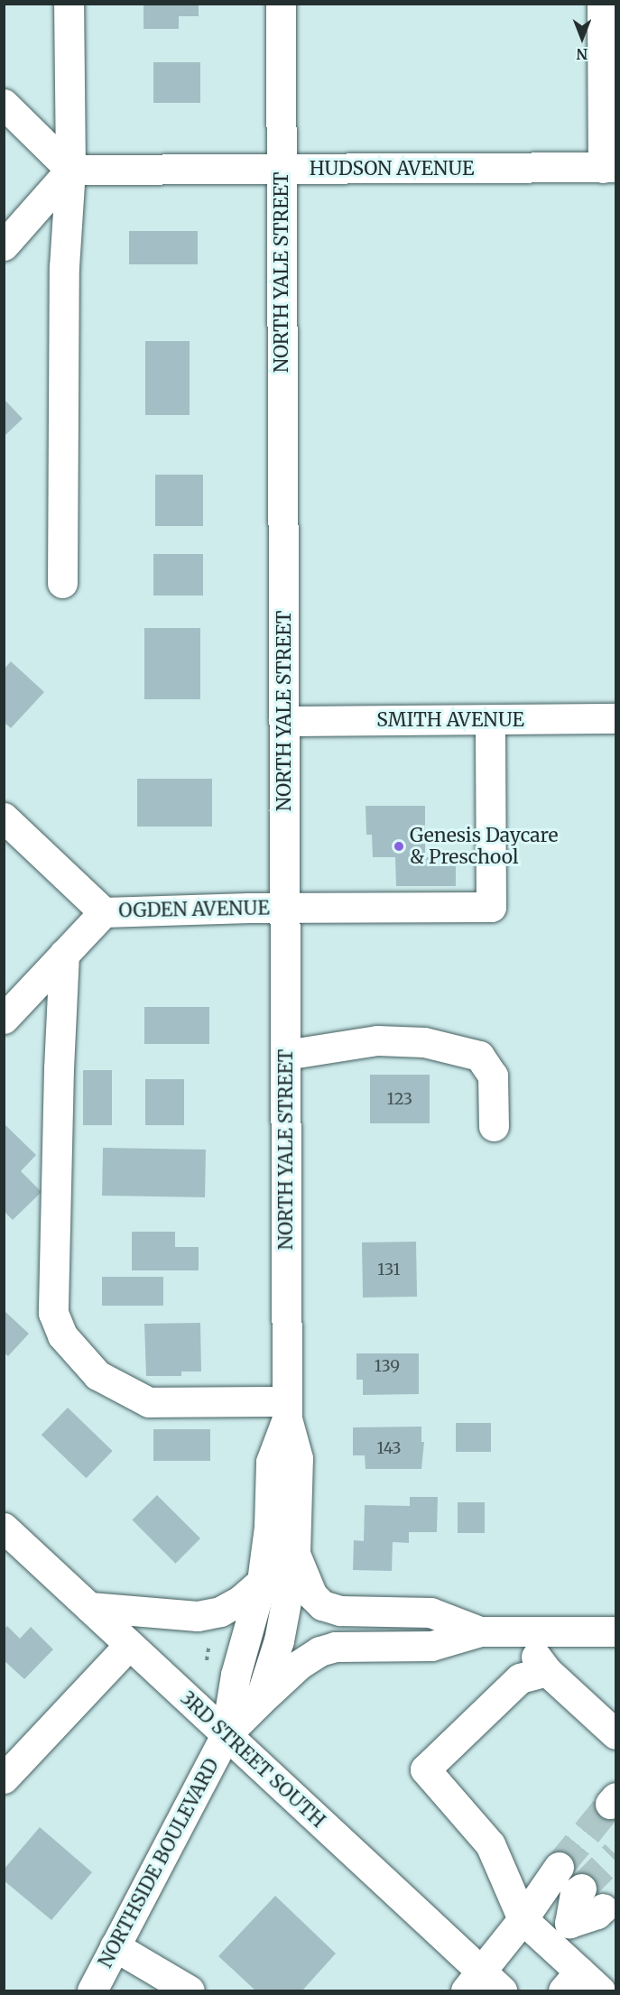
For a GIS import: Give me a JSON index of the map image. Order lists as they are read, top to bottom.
{
  "streets": {
    "main road": [
      "HUDSON AVENUE",
      "NORTH YALE STREET",
      "SMITH AVENUE",
      "OGDEN AVENUE",
      "3RD STREET SOUTH",
      "NORTHSIDE BOULEVARD"
    ]
  },
  "crossings": [
    ["HUDSON AVENUE", "NORTH YALE STREET"],
    ["NORTH YALE STREET", "SMITH AVENUE"],
    ["NORTH YALE STREET", "OGDEN AVENUE"],
    ["NORTH YALE STREET", "NORTHSIDE BOULEVARD"],
    ["SMITH AVENUE", "OGDEN AVENUE"],
    ["3RD STREET SOUTH", "NORTHSIDE BOULEVARD"]
  ],
  "places": ["Genesis Daycare & Preschool"],
  "house_numbers": [
    "123",
    "131",
    "139",
    "143"
  ],
  "north": "bottom"
}
